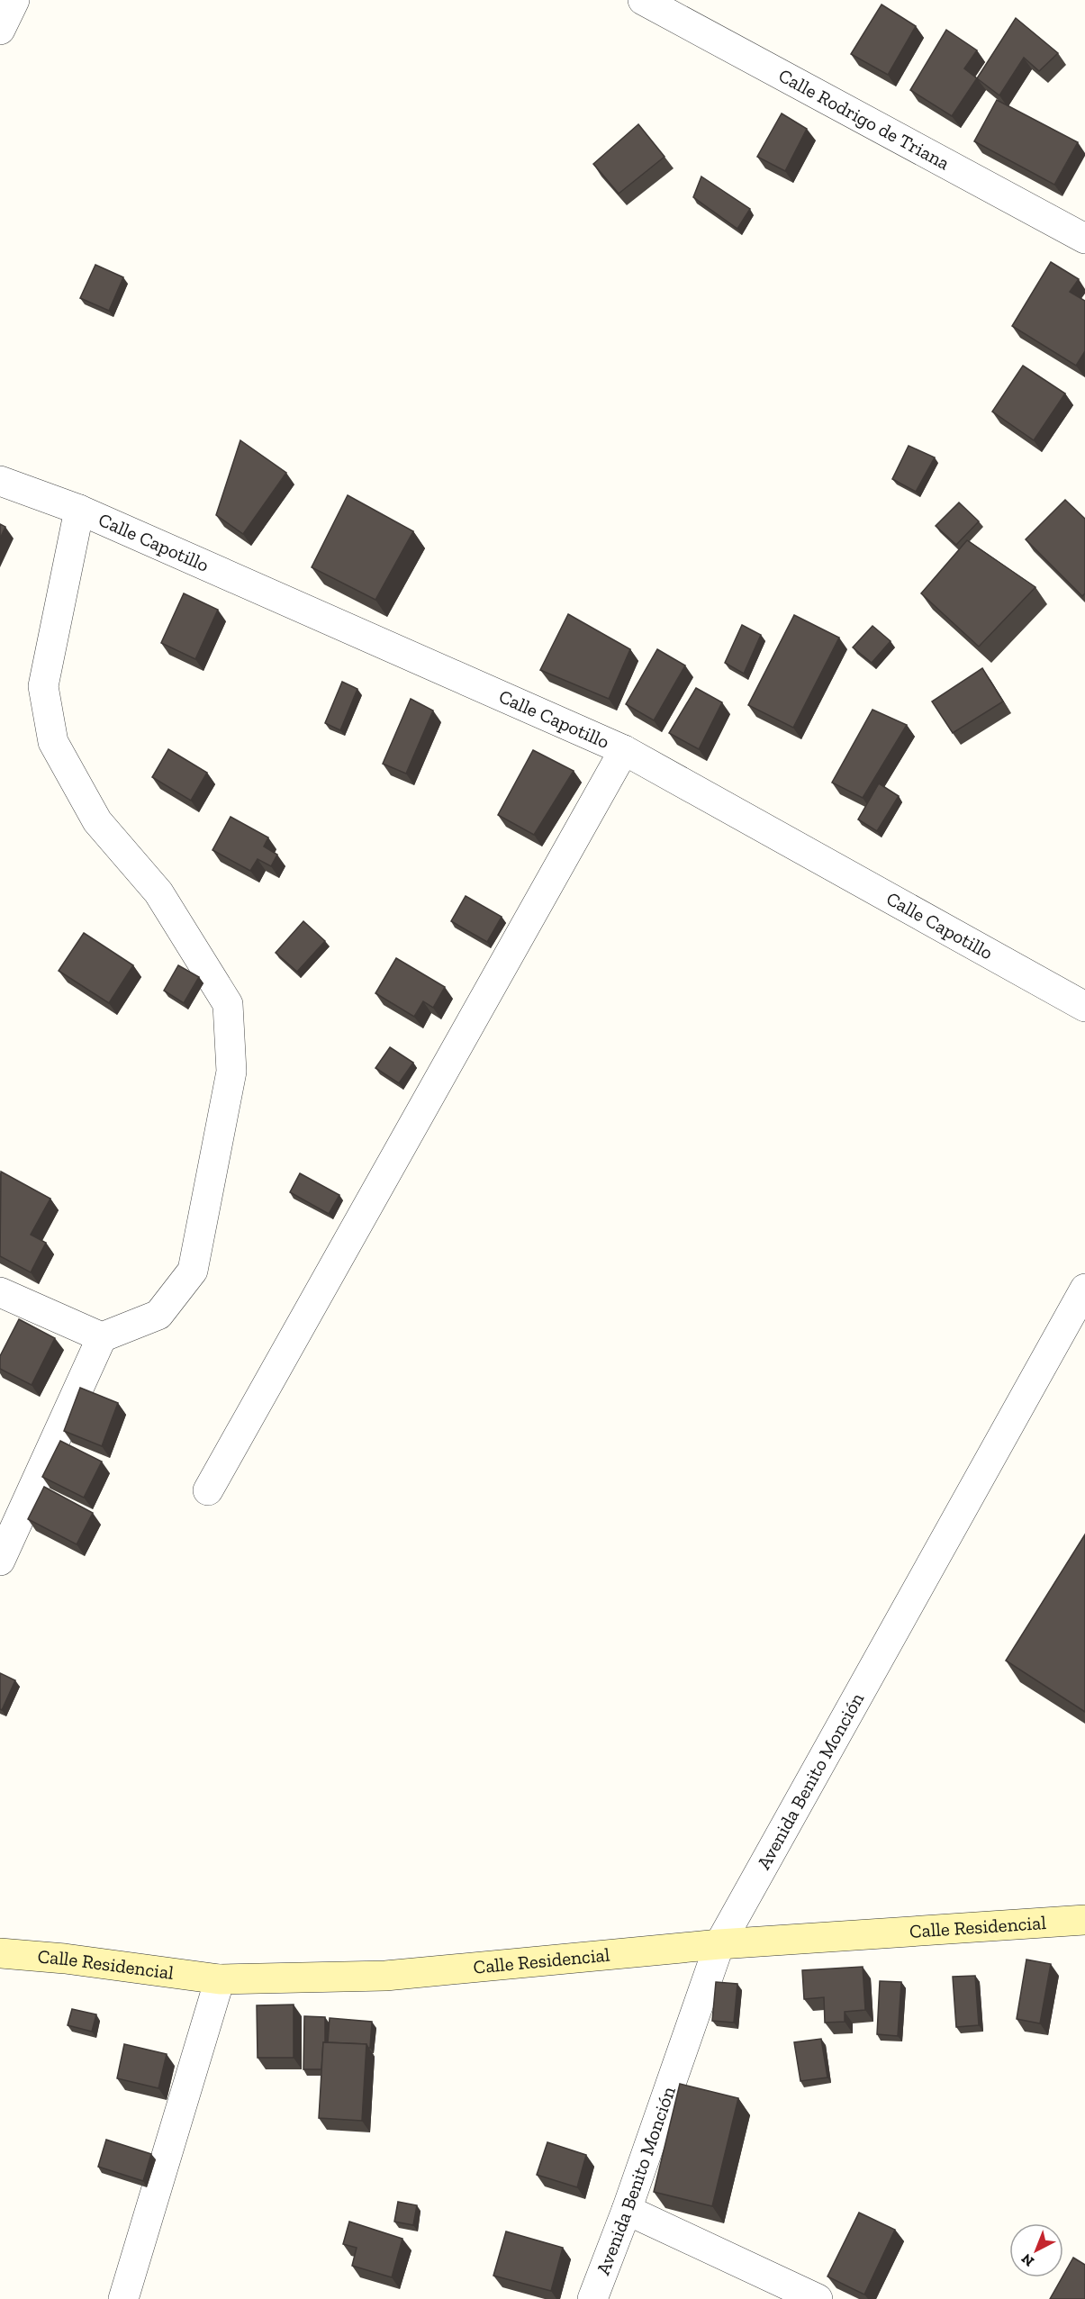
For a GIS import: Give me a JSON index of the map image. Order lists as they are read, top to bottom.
{
  "streets": {
    "main road": ["Calle Residencial"],
    "street": ["Calle Rodrigo de Triana", "Calle Capotillo", "Avenida Benito Monción"]
  },
  "crossings": [
    ["Avenida Benito Monción", "Calle Residencial"]
  ],
  "north": "bottom left"
}
